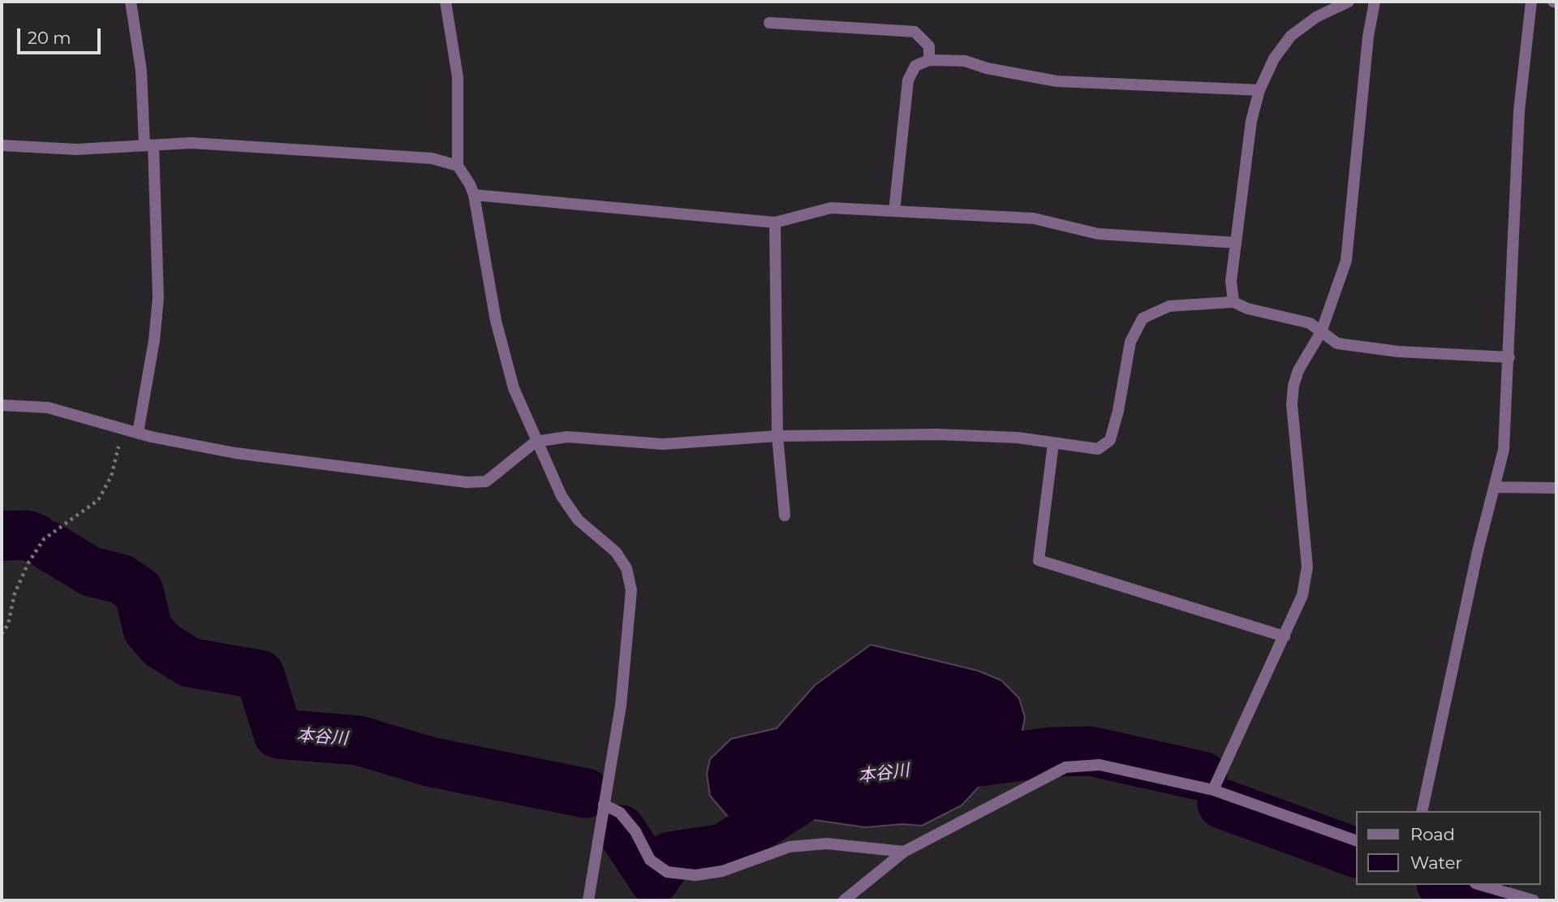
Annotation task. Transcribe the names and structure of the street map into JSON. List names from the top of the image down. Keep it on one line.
{"water":["本谷川"],"legend":["Road","Water"],"scale_bar":"20 m"}
